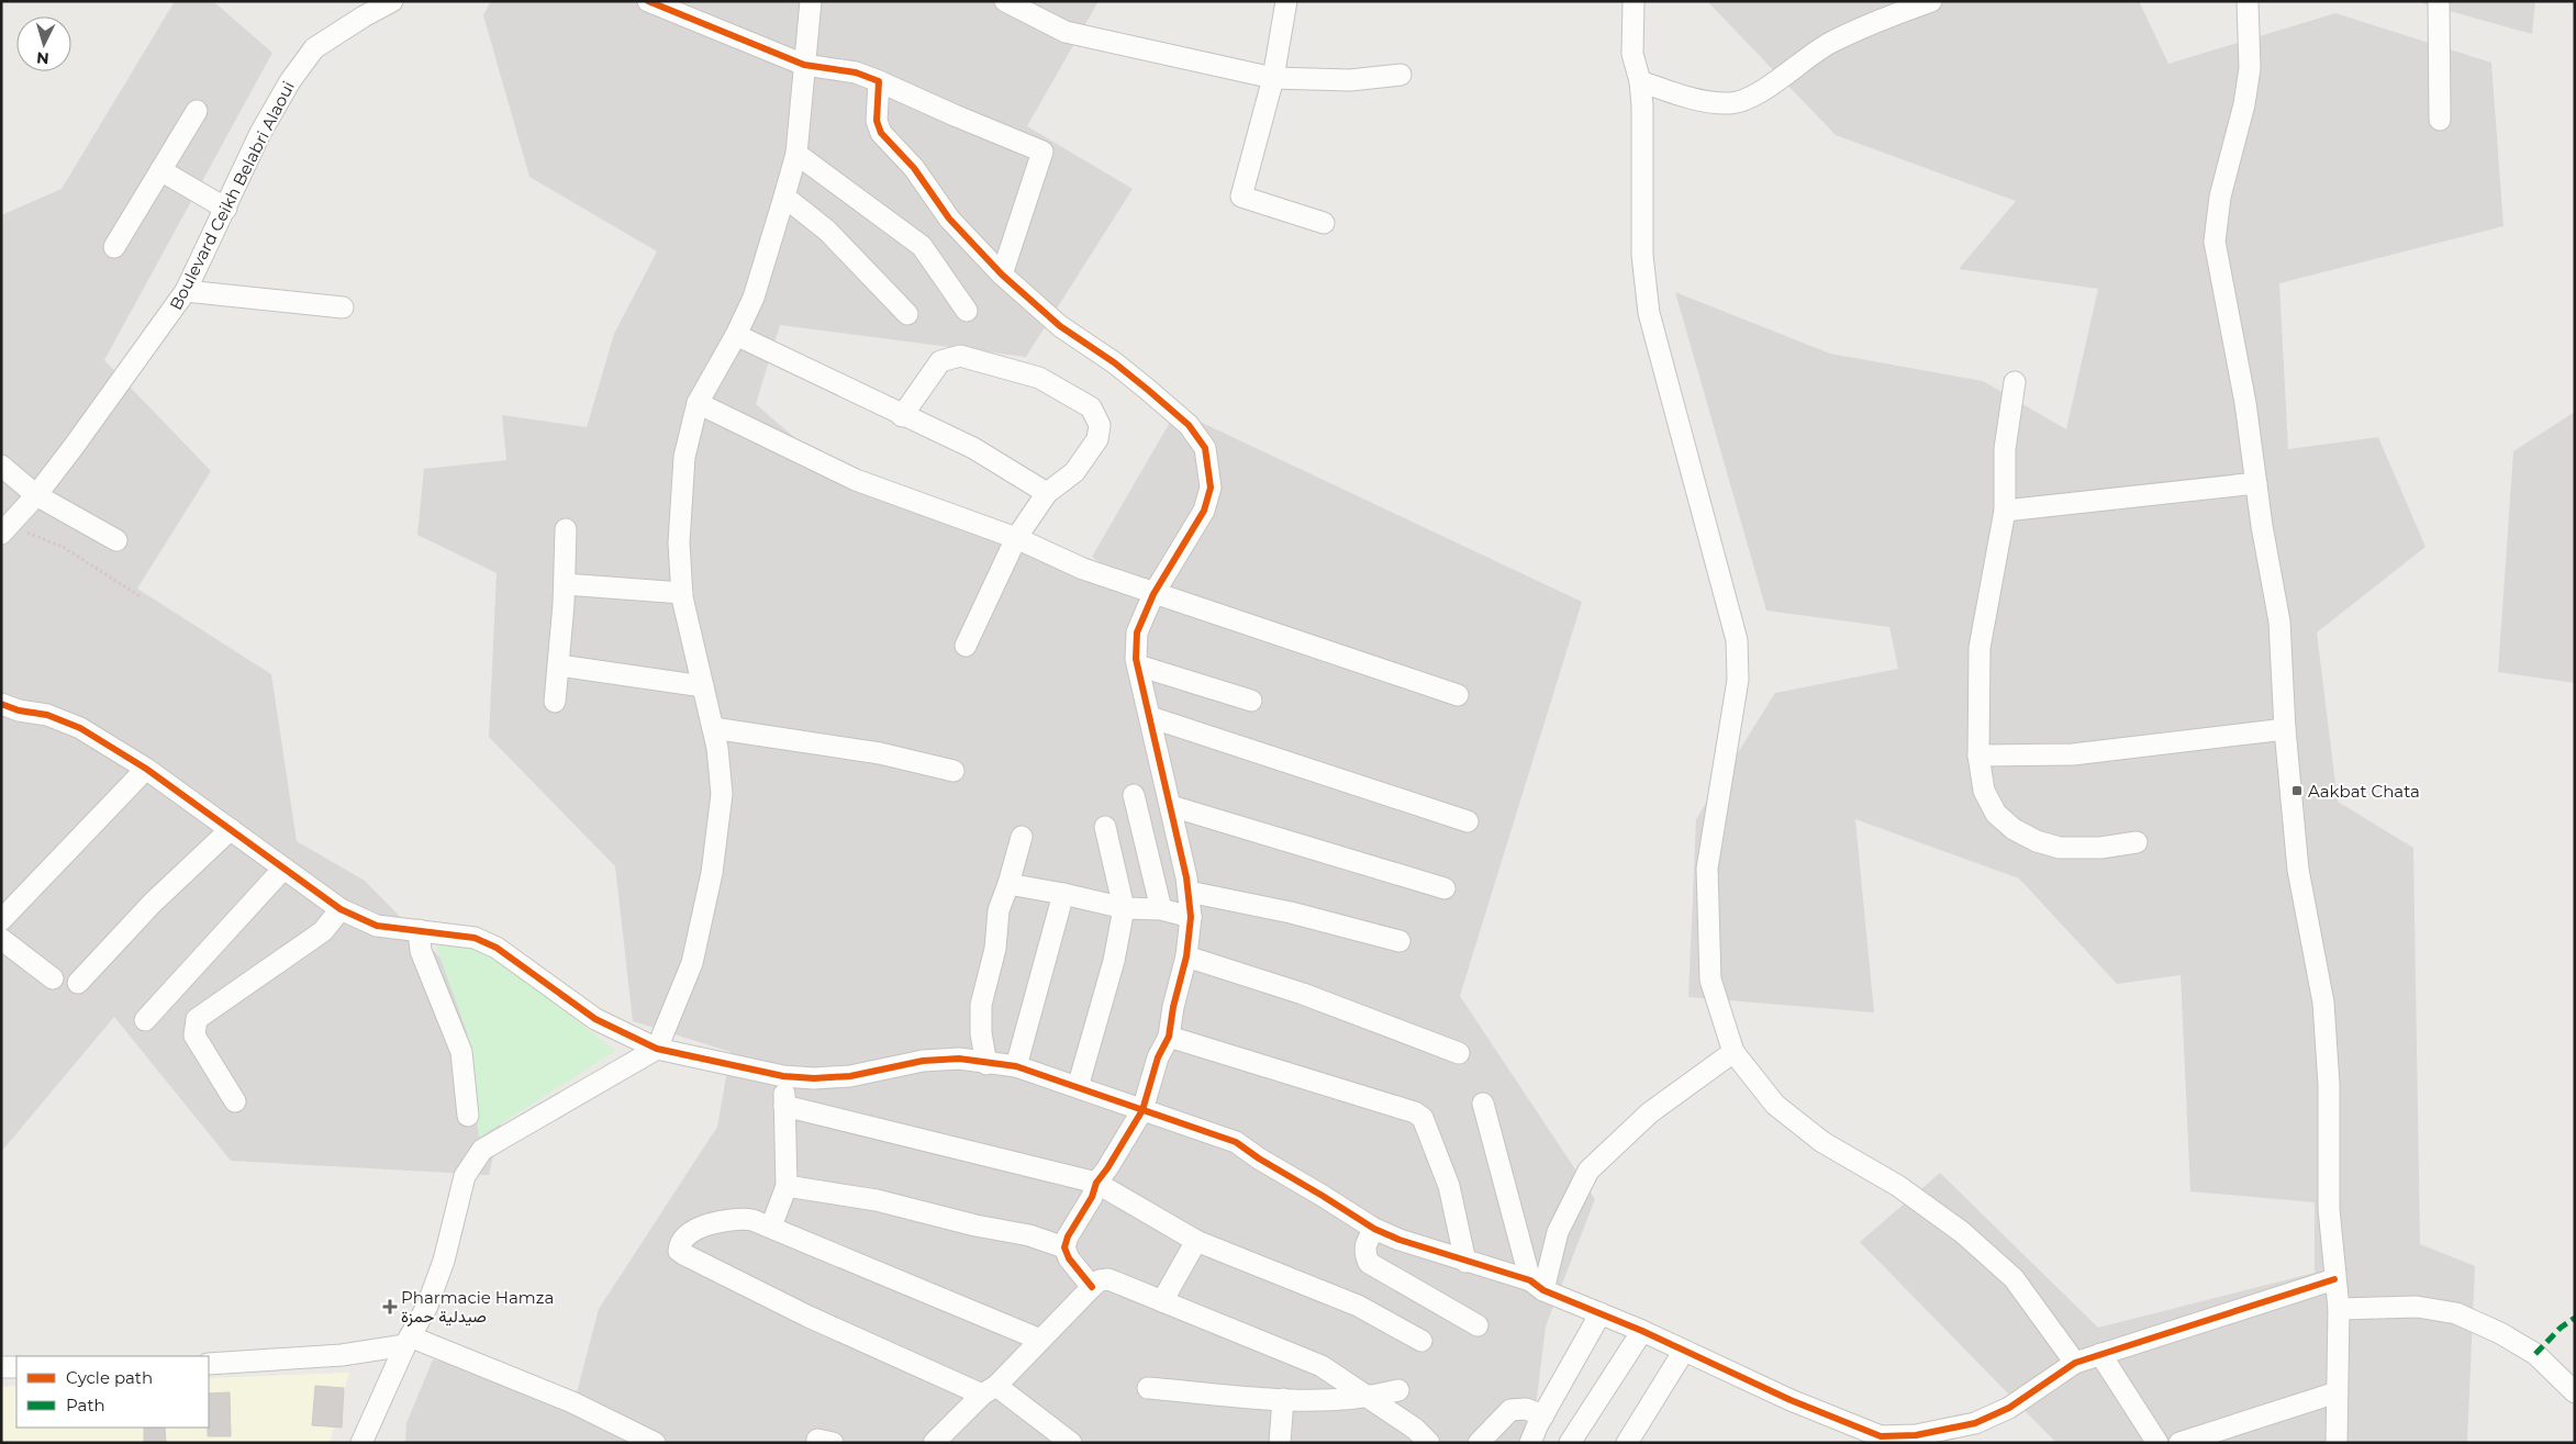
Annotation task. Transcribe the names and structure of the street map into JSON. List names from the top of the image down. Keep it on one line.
{"streets":{"street":["Boulevard Ceikh Belabri Alaoui"]},"places":{"transit":["Aakbat Chata"],"health":["Pharmacie Hamza صيدلية حمزة"]},"legend":["Cycle path","Path"],"north":"bottom"}
